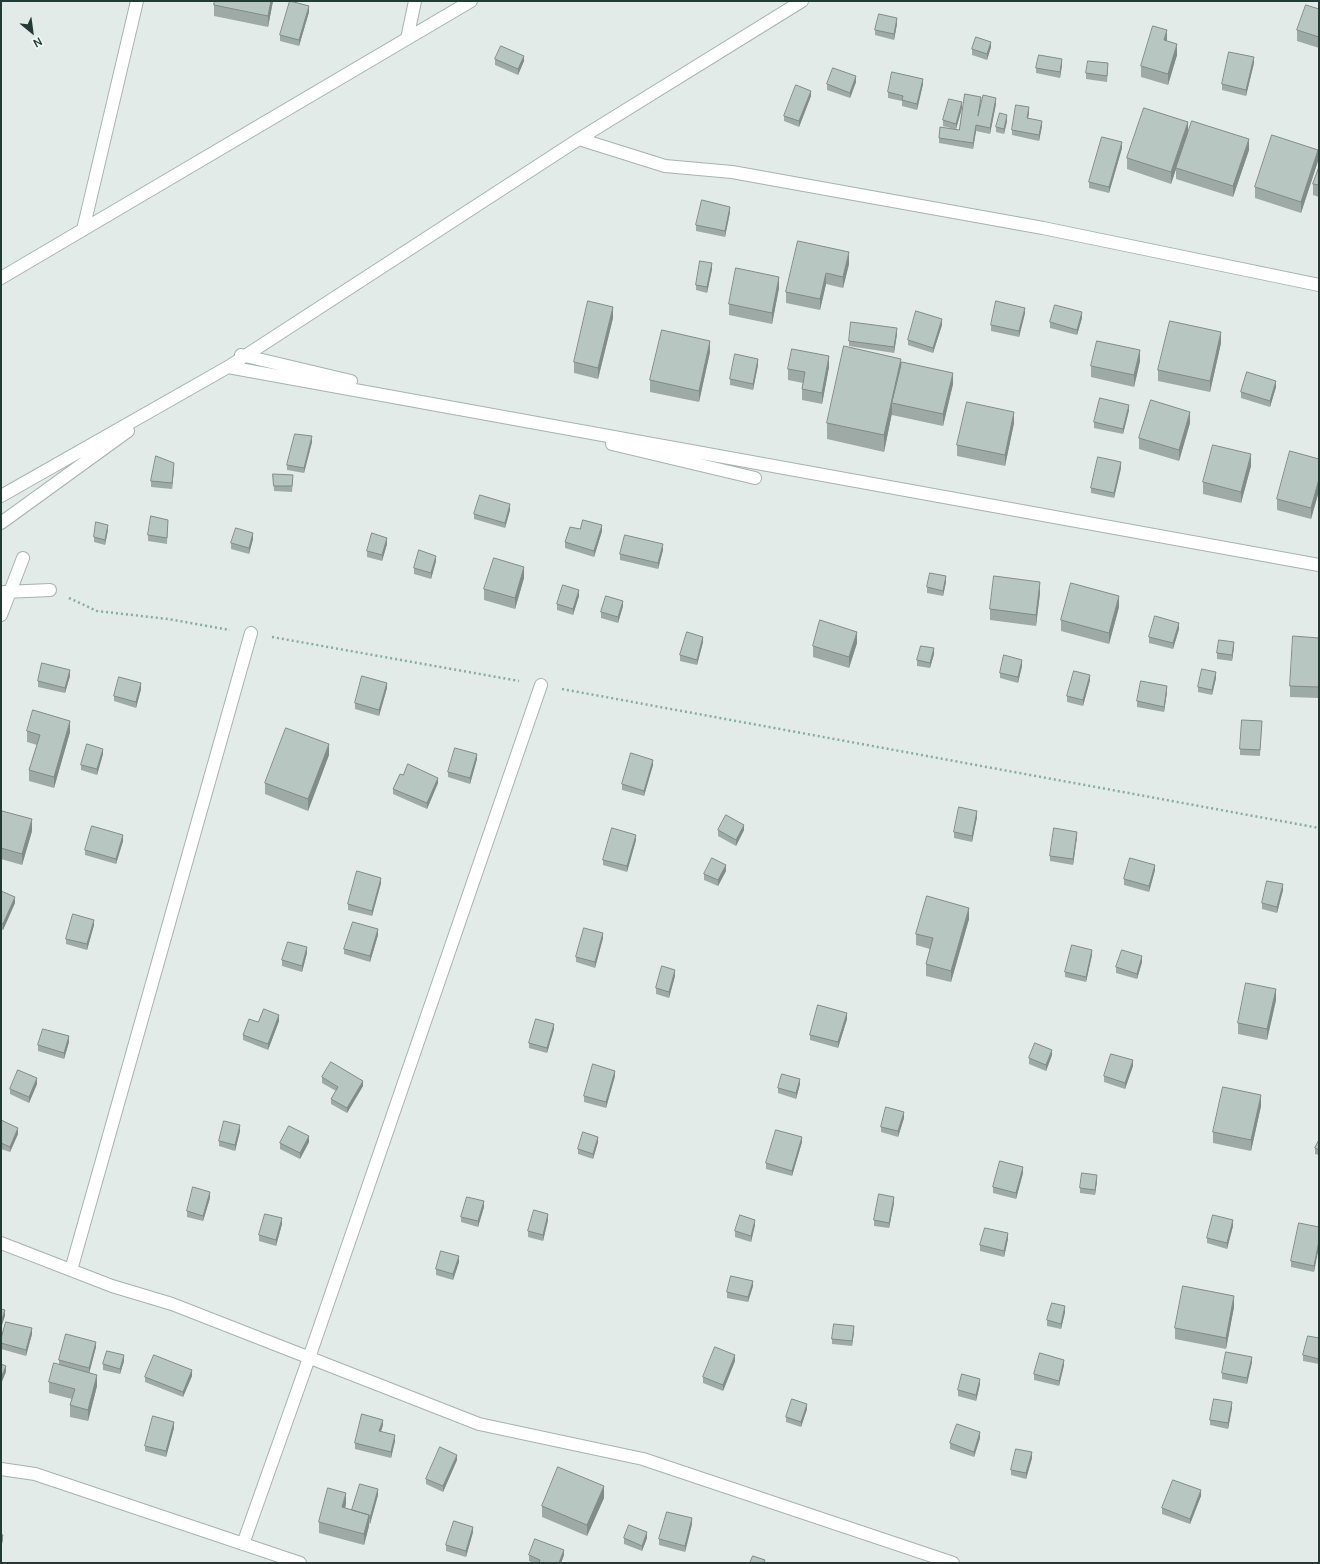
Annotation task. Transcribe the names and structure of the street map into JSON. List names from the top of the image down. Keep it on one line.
{"north":"bottom right"}
